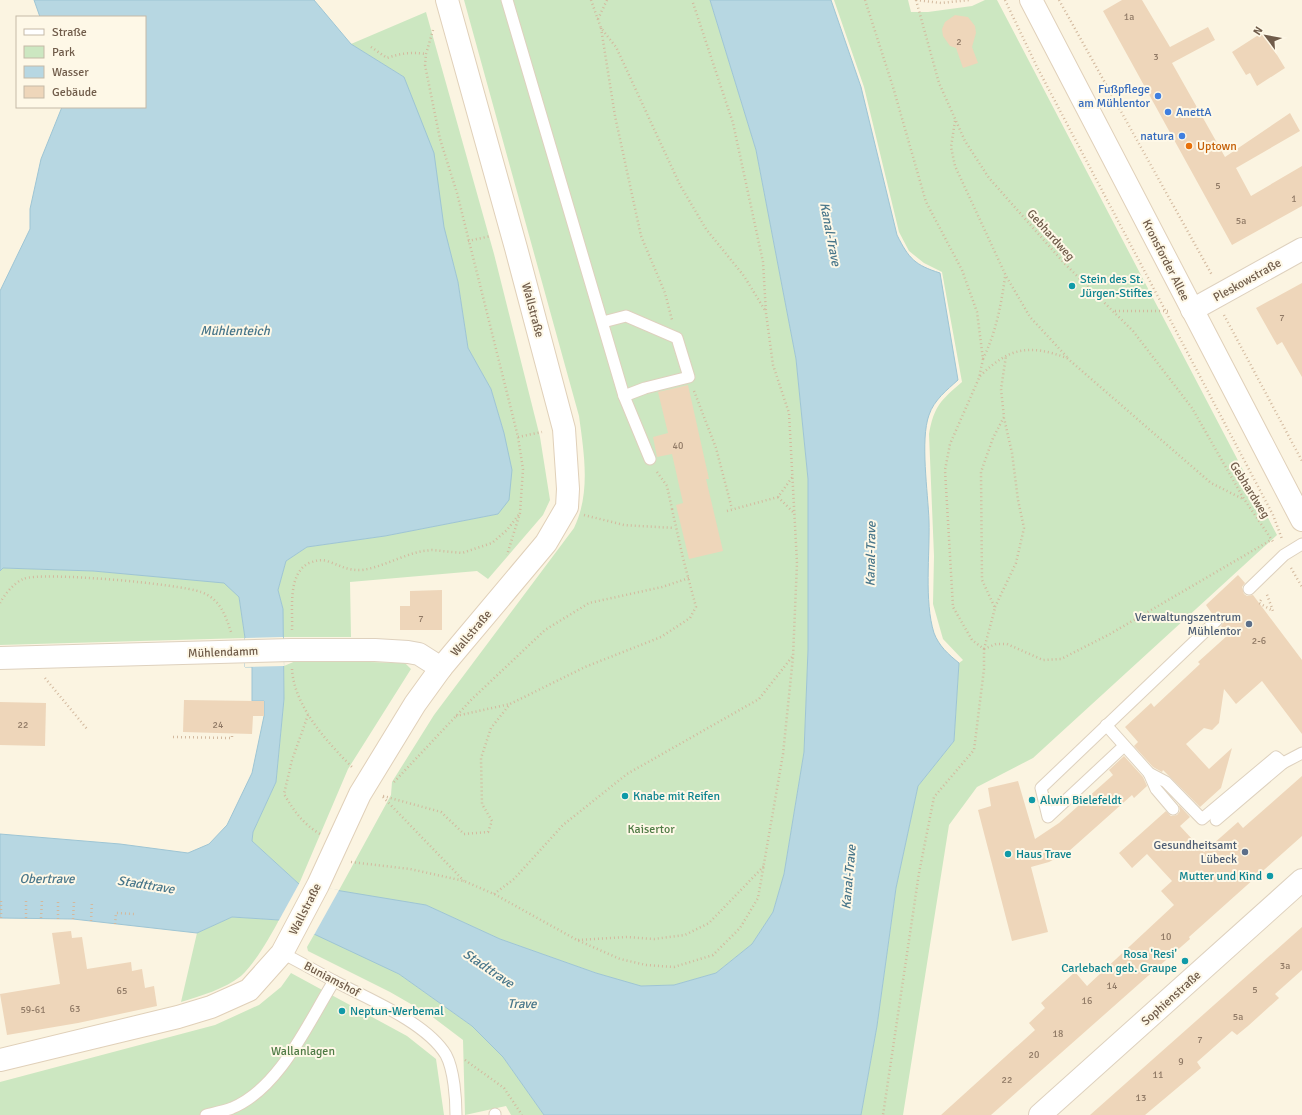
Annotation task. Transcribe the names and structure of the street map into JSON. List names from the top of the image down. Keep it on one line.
{"streets":{"main road":["Kronsforder Allee","Pleskowstraße","Wallstraße","Mühlendamm","Sophienstraße"],"lane":["Buniamshof"],"path":["Gebhardweg"]},"crossings":[["Kronsforder Allee","Pleskowstraße"],["Wallstraße","Mühlendamm"],["Wallstraße","Buniamshof"]],"water":["Kanal-Trave","Mühlenteich","Obertrave","Stadttrave","Trave"],"parks":["Kaisertor","Wallanlagen"],"places":["Fußpflege am Mühlentor","AnettA","natura","Uptown","Stein des St. Jürgen-Stiftes","Verwaltungszentrum Mühlentor","Knabe mit Reifen","Alwin Bielefeldt","Gesundheitsamt Lübeck","Haus Trave","Mutter und Kind","Rosa 'Resi' Carlebach geb. Graupe","Neptun-Werbemal"],"house_numbers":["1a","2","3","5","1","5a","7","40","7","2-6","22","24","10","3a","14","5","65","16","63","59-61","5a","18","7","20","9","11","22","13"],"legend":["Straße","Park","Wasser","Gebäude"],"north":"top left"}
